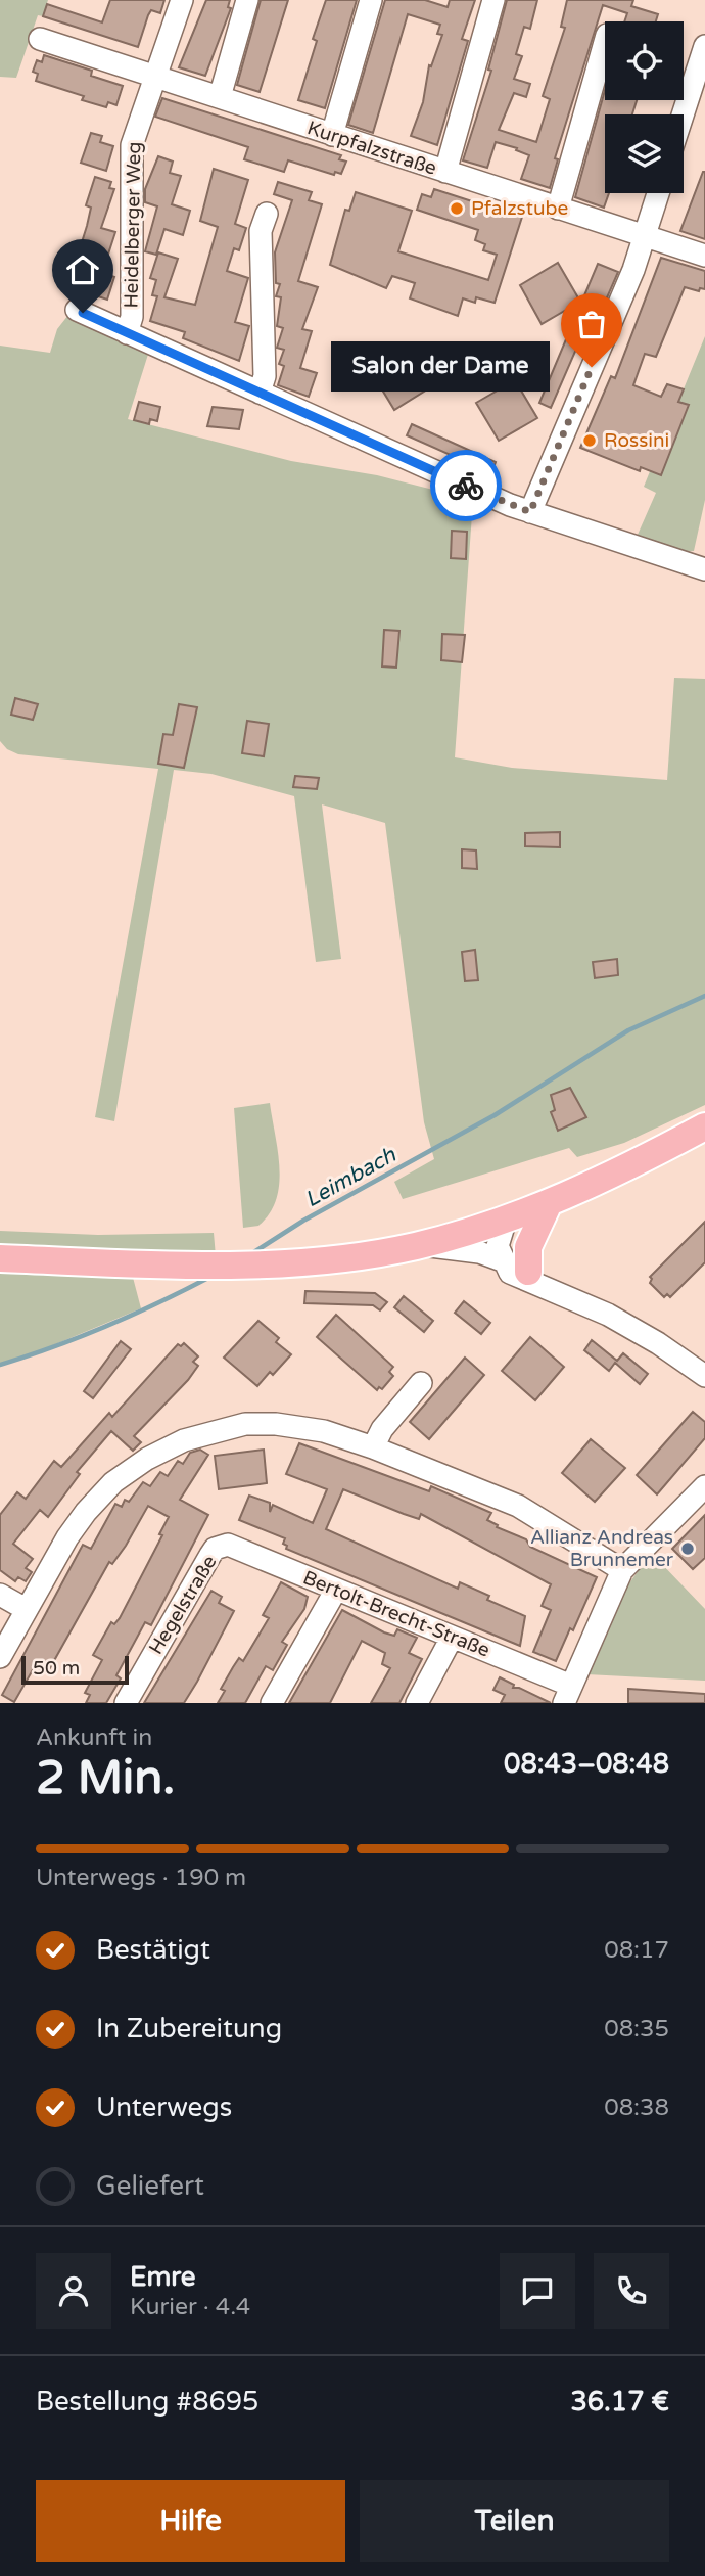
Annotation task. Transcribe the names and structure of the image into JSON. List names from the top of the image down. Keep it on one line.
{"streets":{"street":["Kurpfalzstraße","Heidelberger Weg","Hegelstraße","Bertolt-Brecht-Straße"]},"crossings":[["Kurpfalzstraße","Heidelberger Weg"],["Hegelstraße","Bertolt-Brecht-Straße"]],"water":["Leimbach"],"places":["Pfalzstube","Salon der Dame","Rossini","Allianz Andreas Brunnemer"],"scale_bar":"50 m","page":{"bubble":"Salon der Dame","scale":"50 m","heading":["2 Min.","Ankunft in","08:43–08:48"],"panel":["Emre","Kurier · 4.4","Bestellung #8695","36.17 €"],"bar":"Unterwegs · 190 m","list":[["Bestätigt","08:17"],["In Zubereitung","08:35"],["Unterwegs","08:38"],"Geliefert"],"buttons":["Hilfe","Teilen"]}}
